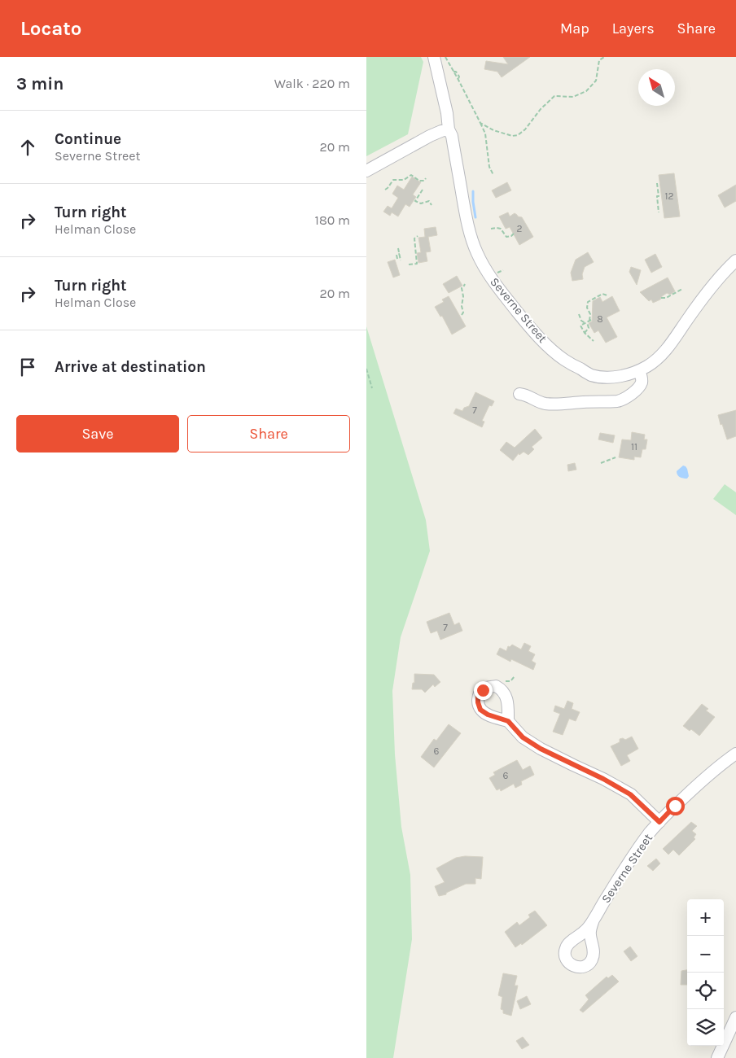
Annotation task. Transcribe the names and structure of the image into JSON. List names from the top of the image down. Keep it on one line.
{"streets":{"street":["Severne Street"]},"house_numbers":["12","2","8","7","11","7","6","6"],"north":"top left","page":{"header":"Locato","nav":["Map","Layers","Share"],"heading":["3 min","Walk · 220 m"],"list":[["Continue","Severne Street","20 m"],["Turn right","Helman Close","180 m"],["Turn right","Helman Close","20 m"],"Arrive at destination"],"buttons":["Save","Share"],"map_buttons":["+","−"]}}
